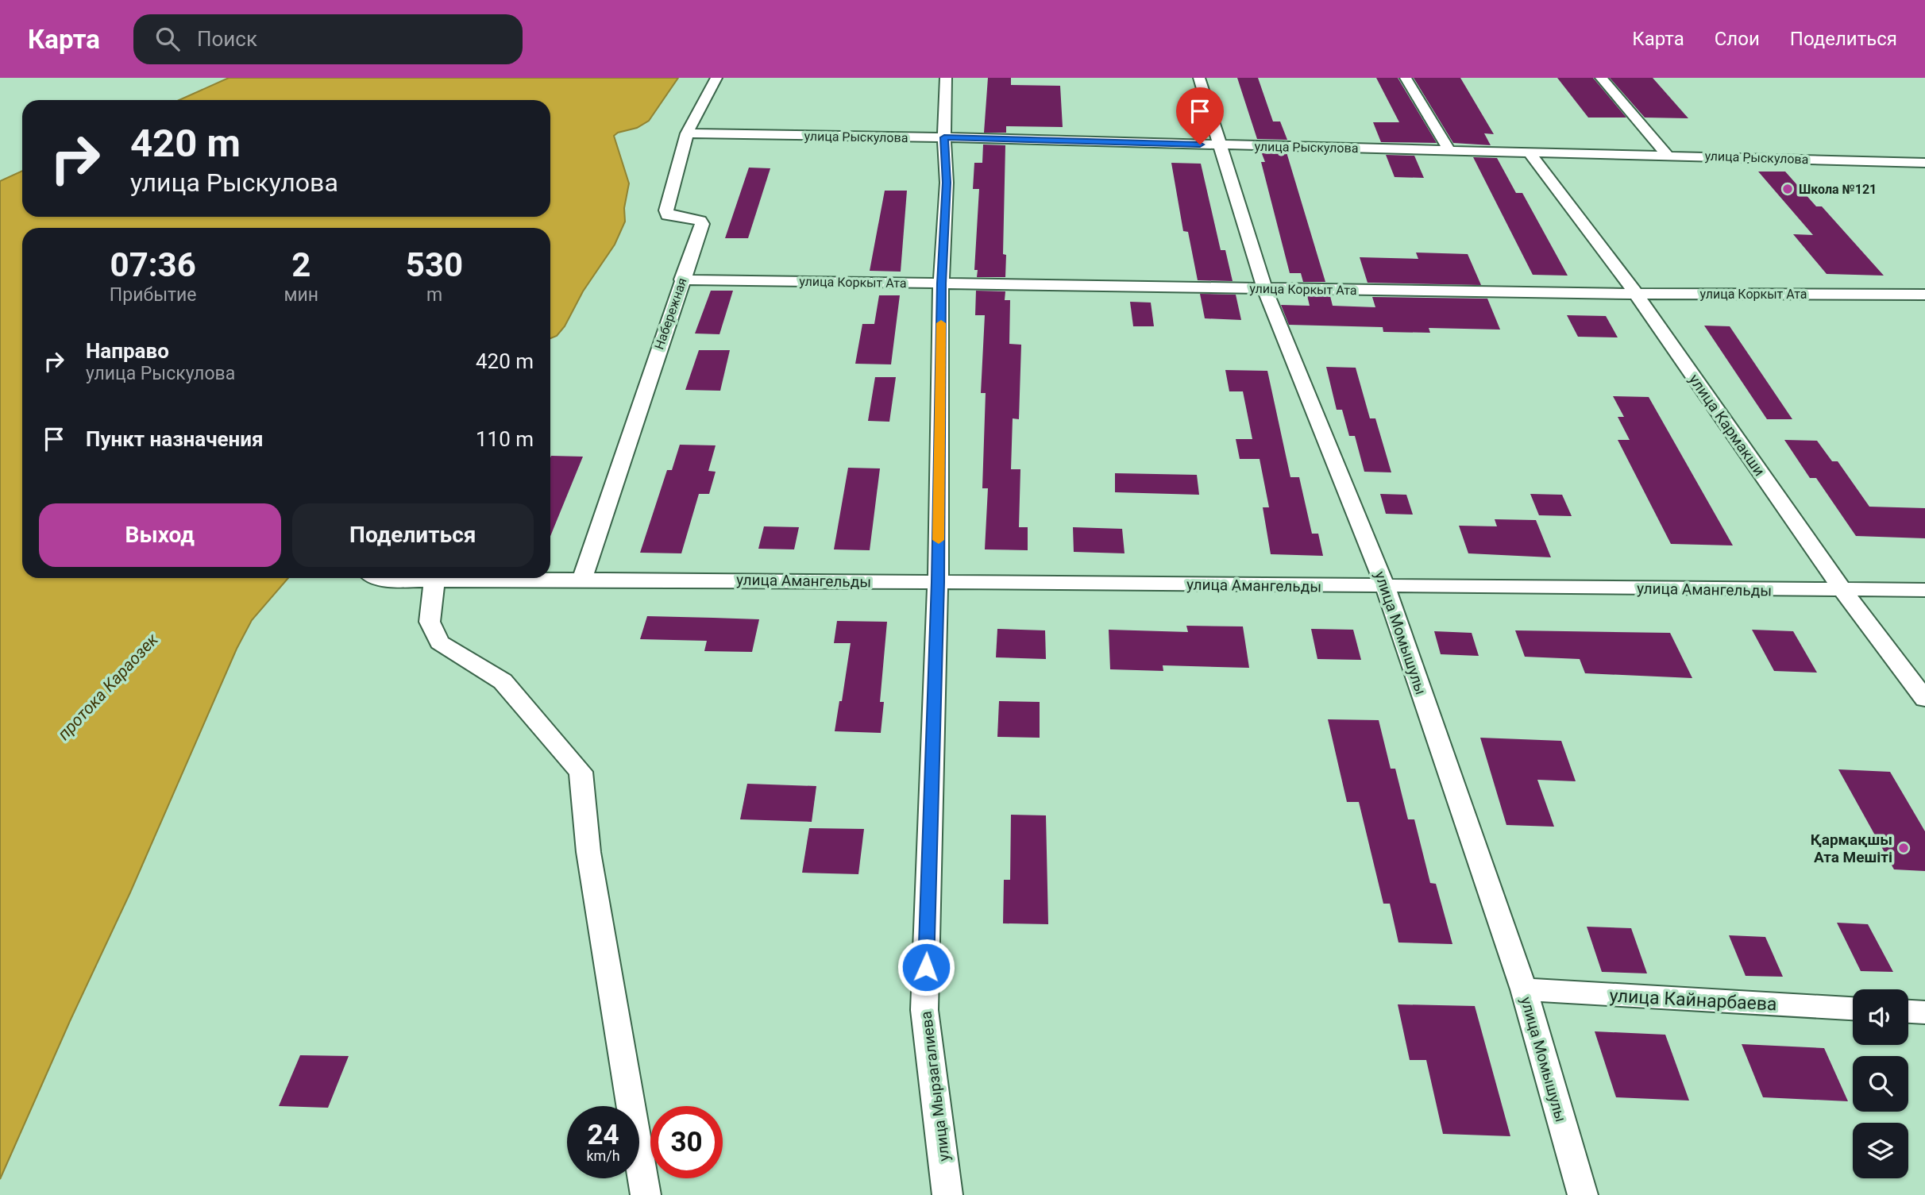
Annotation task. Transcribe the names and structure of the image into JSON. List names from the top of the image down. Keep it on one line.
{"streets":{"street":["улица Рыскулова","улица Коркыт Ата","Набережная","улица Кармакши","улица Амангельды","улица Момышулы","улица Кайнарбаева","улица Мырзагалиева"]},"crossings":[["улица Рыскулова","Набережная"],["улица Рыскулова","улица Кармакши"],["улица Рыскулова","улица Момышулы"],["улица Рыскулова","улица Мырзагалиева"],["улица Коркыт Ата","Набережная"],["улица Коркыт Ата","улица Кармакши"],["улица Коркыт Ата","улица Момышулы"],["улица Коркыт Ата","улица Мырзагалиева"],["Набережная","улица Амангельды"],["улица Кармакши","улица Амангельды"],["улица Амангельды","улица Момышулы"],["улица Амангельды","улица Мырзагалиева"],["улица Момышулы","улица Кайнарбаева"]],"water":["протока Караозек"],"places":["Школа №121","Қармақшы Ата Мешіті"],"page":{"header":"Карта","search":"Поиск","nav":["Карта","Слои","Поделиться"],"turn":["420 m","улица Рыскулова"],"eta":["07:36","Прибытие","2","мин","530","m"],"list":[{"name":"Направо","note":"улица Рыскулова","value":"420 m"},{"name":"Пункт назначения","value":"110 m"}],"buttons":["Выход","Поделиться"],"speed":"24 km/h","limit":"30"}}
